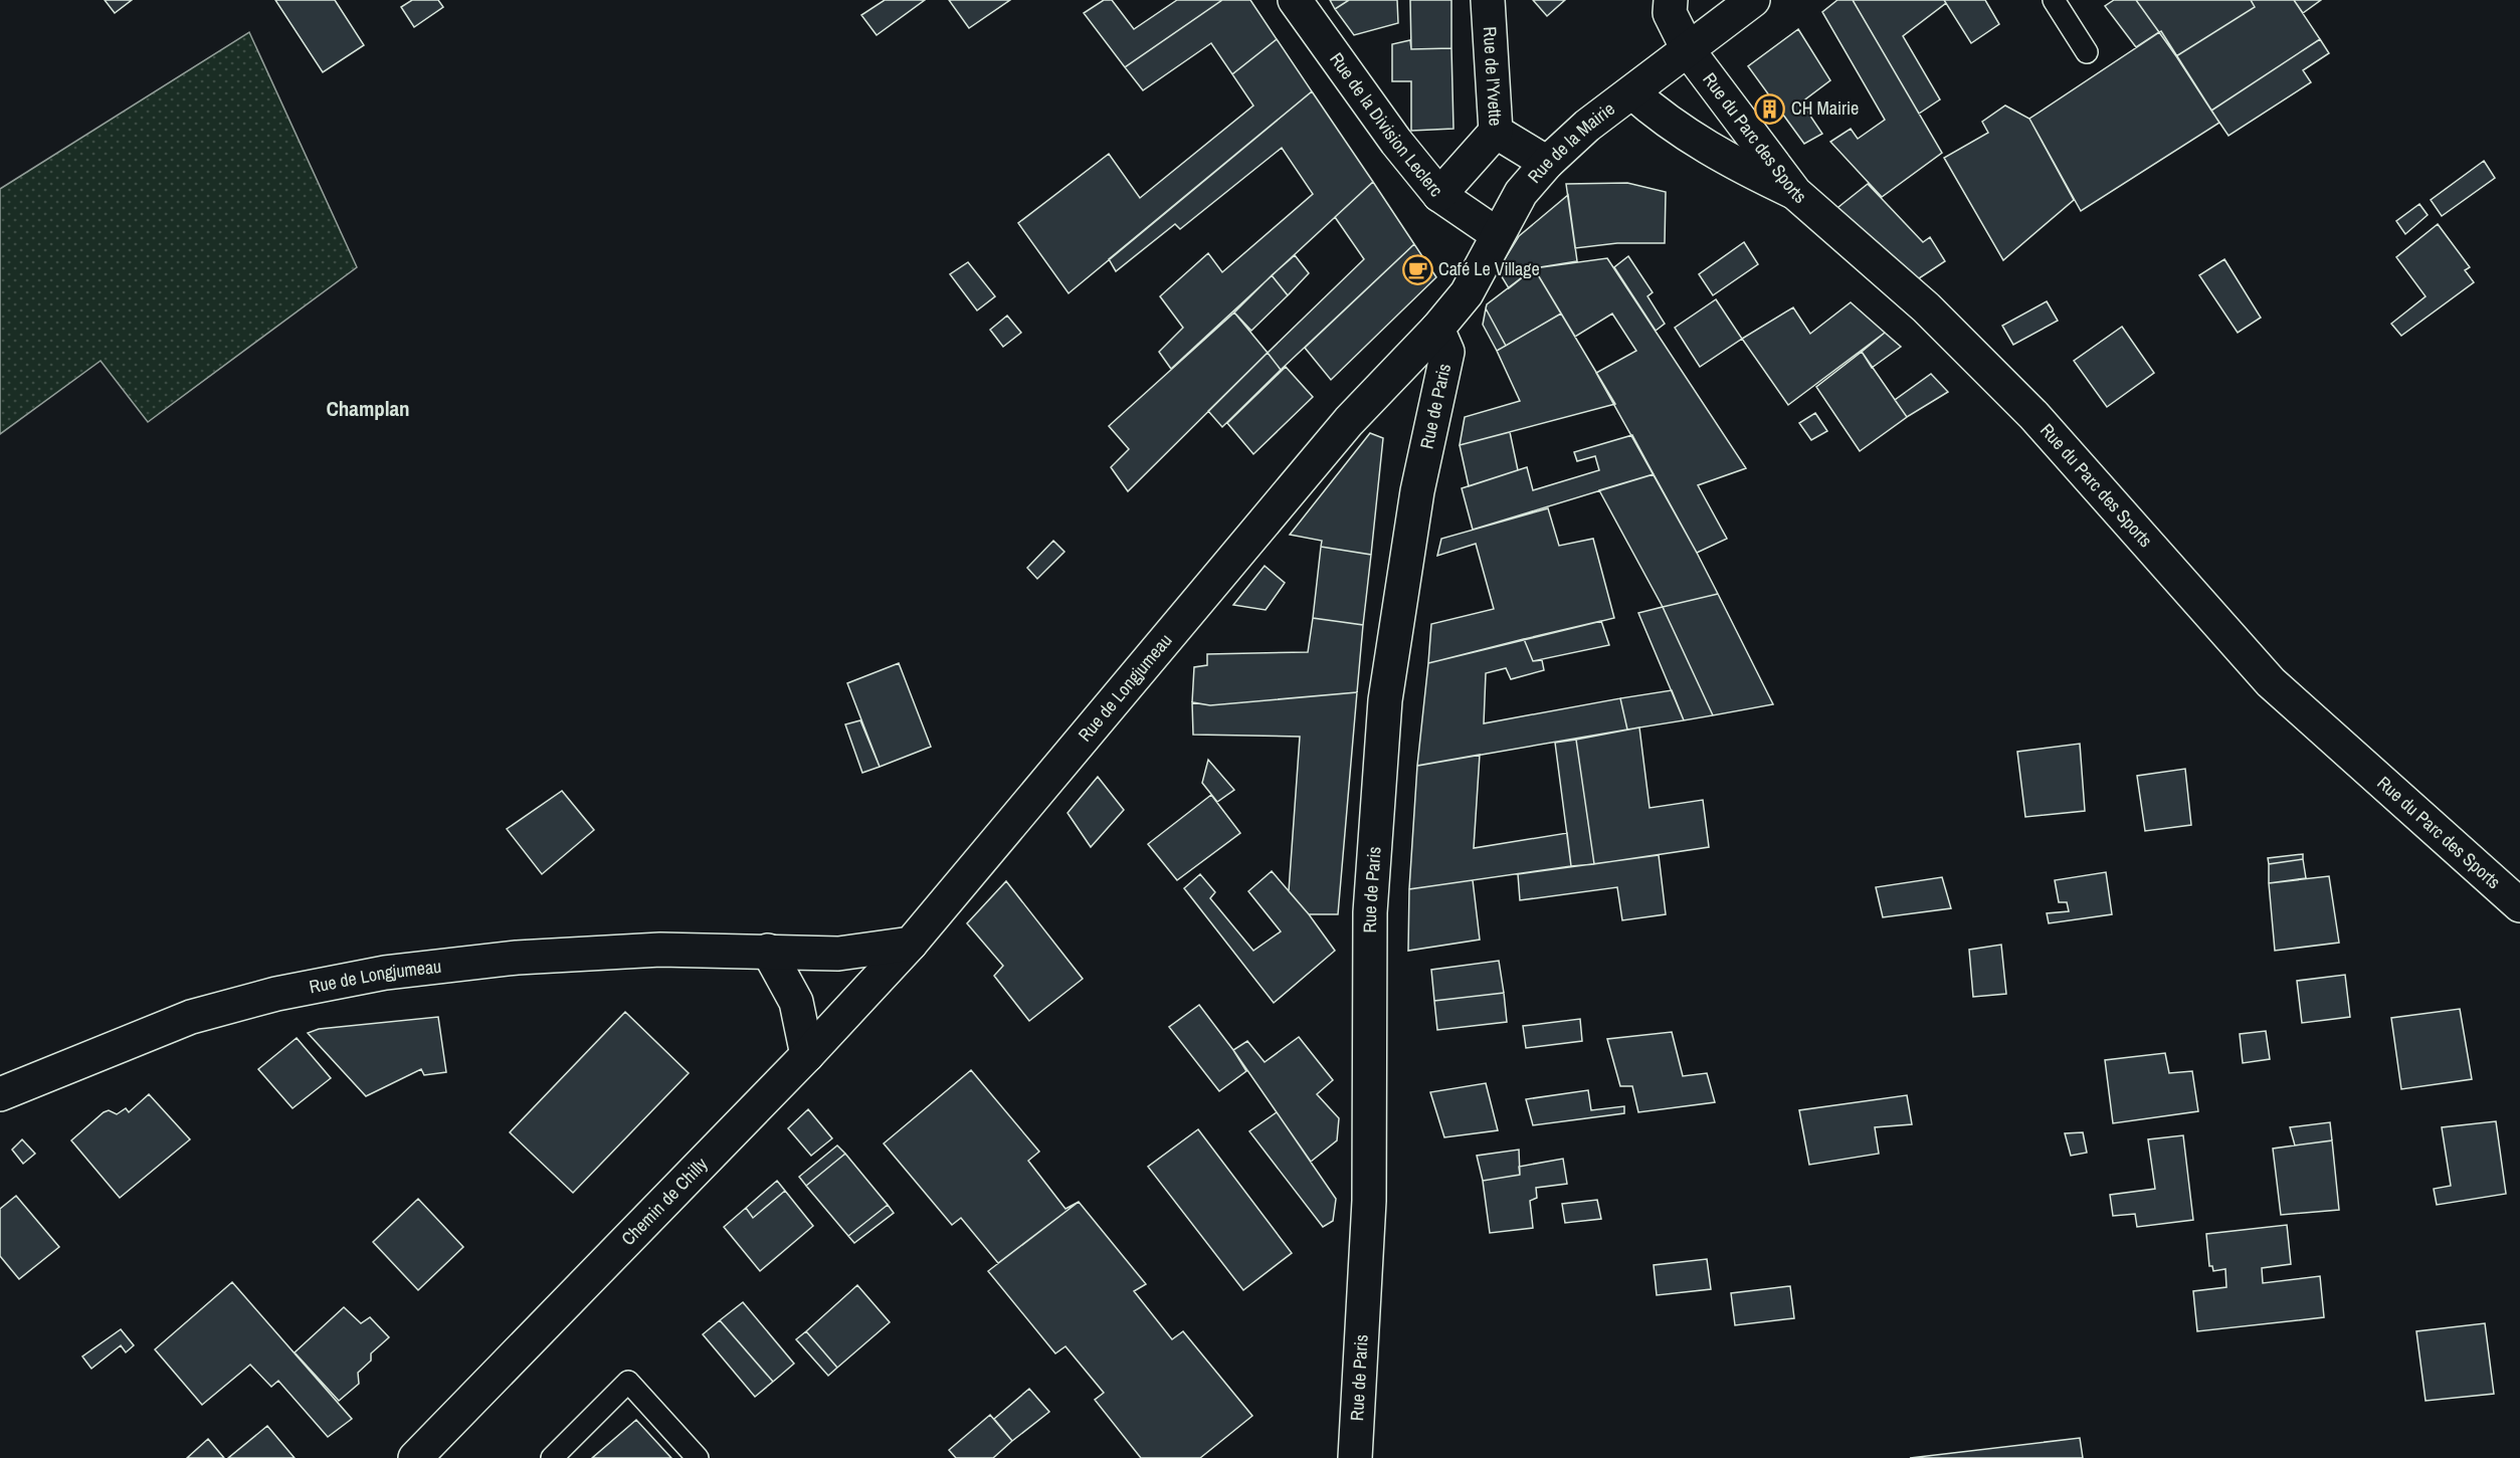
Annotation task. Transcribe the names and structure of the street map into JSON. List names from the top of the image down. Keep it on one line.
{"streets":{"street":["Rue de l'Yvette","Rue de la Division Leclerc","Rue du Parc des Sports","Rue de la Mairie","Rue de Paris","Rue de Longjumeau","Chemin de Chilly"]},"crossings":[["Rue de l'Yvette","Rue de la Mairie"],["Rue de la Division Leclerc","Rue de la Mairie"],["Rue du Parc des Sports","Rue de la Mairie"],["Rue de la Mairie","Rue de Paris"],["Rue de la Mairie","Rue de Longjumeau"],["Rue de Paris","Rue de Longjumeau"],["Rue de Longjumeau","Chemin de Chilly"]],"districts":["Champlan"],"places":{"building":["CH Mairie"],"cafe":["Café Le Village"]}}
